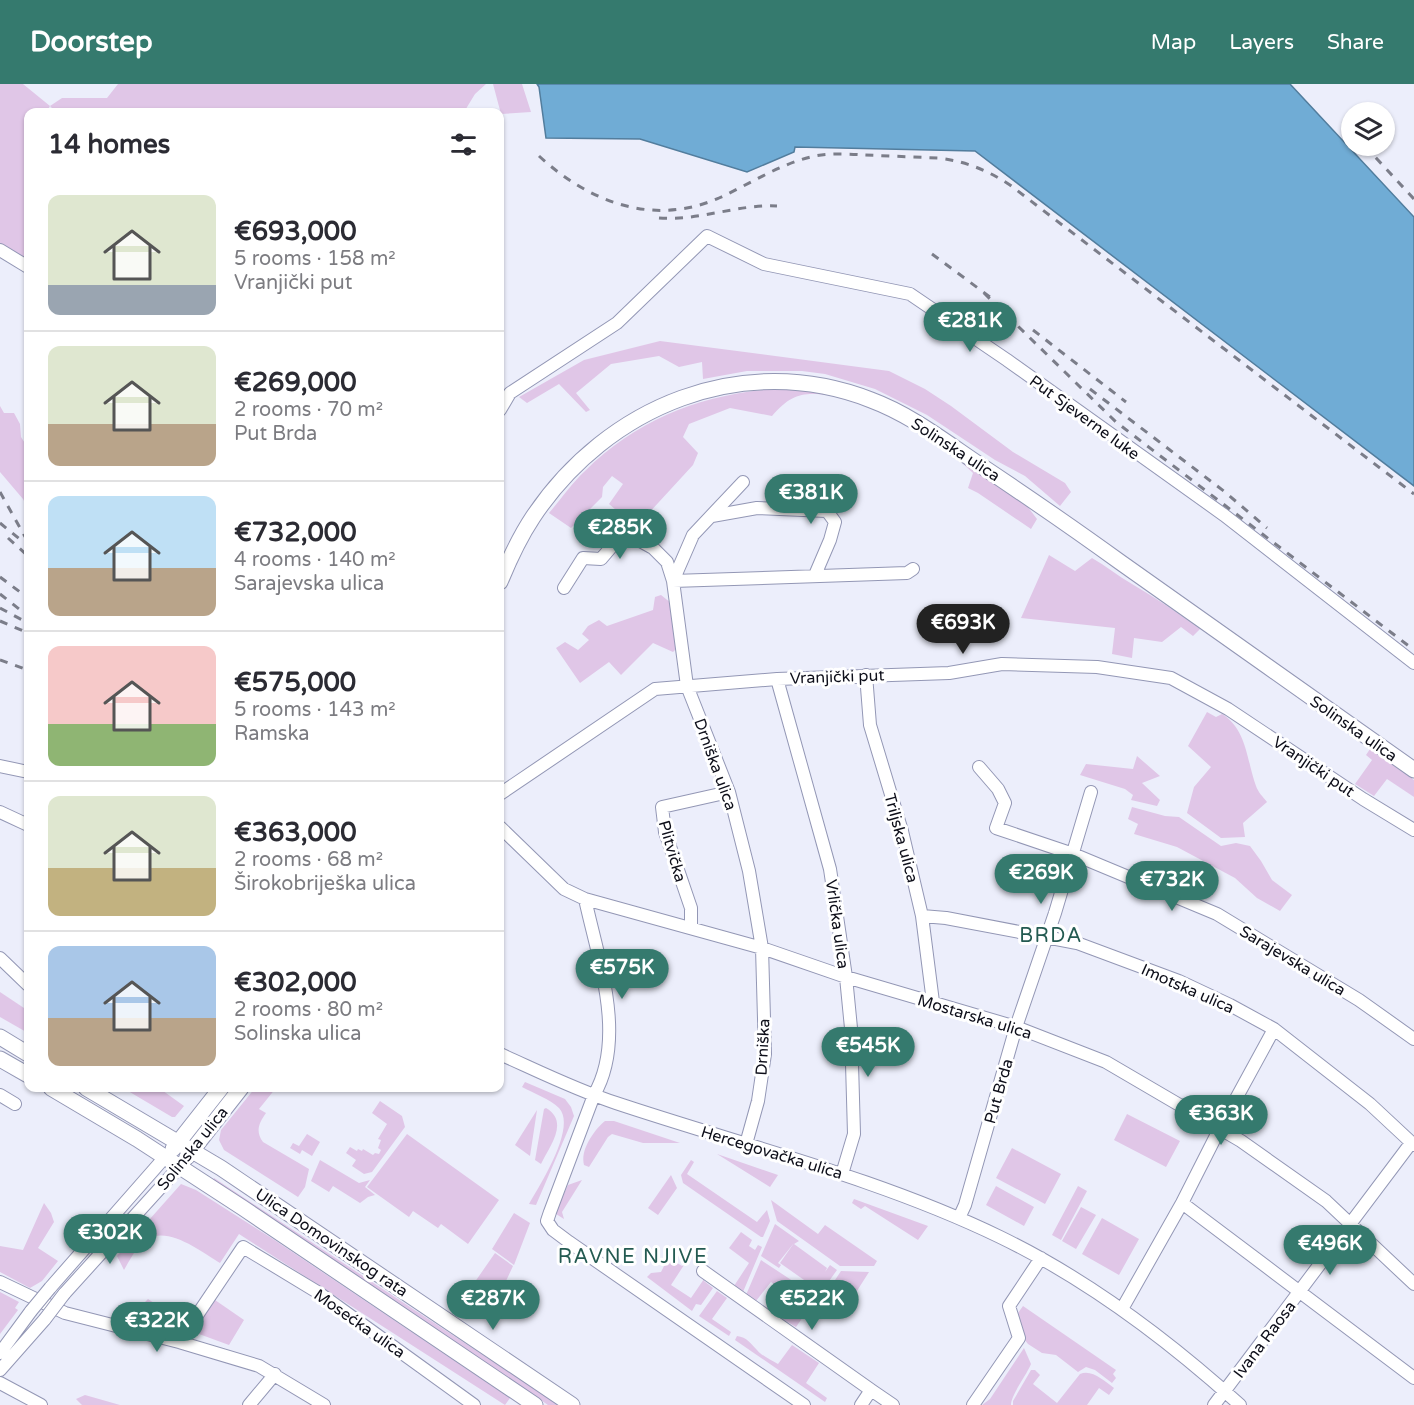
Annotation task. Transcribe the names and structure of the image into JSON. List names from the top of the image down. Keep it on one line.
{"streets":{"main road":["Solinska ulica","Ulica Domovinskog rata"],"street":["Put Sjeverne luke","Vranjički put","Drniška ulica","Triljska ulica","Plitvička","Vrlička ulica","Sarajevska ulica","Imotska ulica","Mostarska ulica","Drniška","Put Brda","Hercegovačka ulica","Mosećka ulica","Ivana Raosa"]},"crossings":[["Solinska ulica","Ulica Domovinskog rata"],["Vranjički put","Drniška ulica"],["Vranjički put","Triljska ulica"],["Vranjički put","Vrlička ulica"],["Drniška ulica","Plitvička"],["Drniška ulica","Mostarska ulica"],["Drniška ulica","Drniška"],["Triljska ulica","Imotska ulica"],["Triljska ulica","Mostarska ulica"],["Plitvička","Mostarska ulica"],["Vrlička ulica","Mostarska ulica"],["Vrlička ulica","Hercegovačka ulica"],["Sarajevska ulica","Put Brda"],["Imotska ulica","Put Brda"],["Imotska ulica","Ivana Raosa"],["Mostarska ulica","Drniška"],["Mostarska ulica","Put Brda"],["Mostarska ulica","Ivana Raosa"],["Drniška","Hercegovačka ulica"],["Put Brda","Hercegovačka ulica"],["Hercegovačka ulica","Ivana Raosa"]],"districts":["BRDA","RAVNE NJIVE"],"page":{"header":"Doorstep","nav":["Map","Layers","Share"],"heading":"14 homes","list":[{"name":"€693,000","note":"5 rooms · 158 m² · Vranjički put"},{"name":"€269,000","note":"2 rooms · 70 m² · Put Brda"},{"name":"€732,000","note":"4 rooms · 140 m² · Sarajevska ulica"},{"name":"€575,000","note":"5 rooms · 143 m² · Ramska"},{"name":"€363,000","note":"2 rooms · 68 m² · Širokobriješka ulica"},{"name":"€302,000","note":"2 rooms · 80 m² · Solinska ulica"}],"price":["€281K","€381K","€285K","€693K","€269K","€732K","€575K","€545K","€363K","€302K","€496K","€287K","€522K","€322K"]}}
